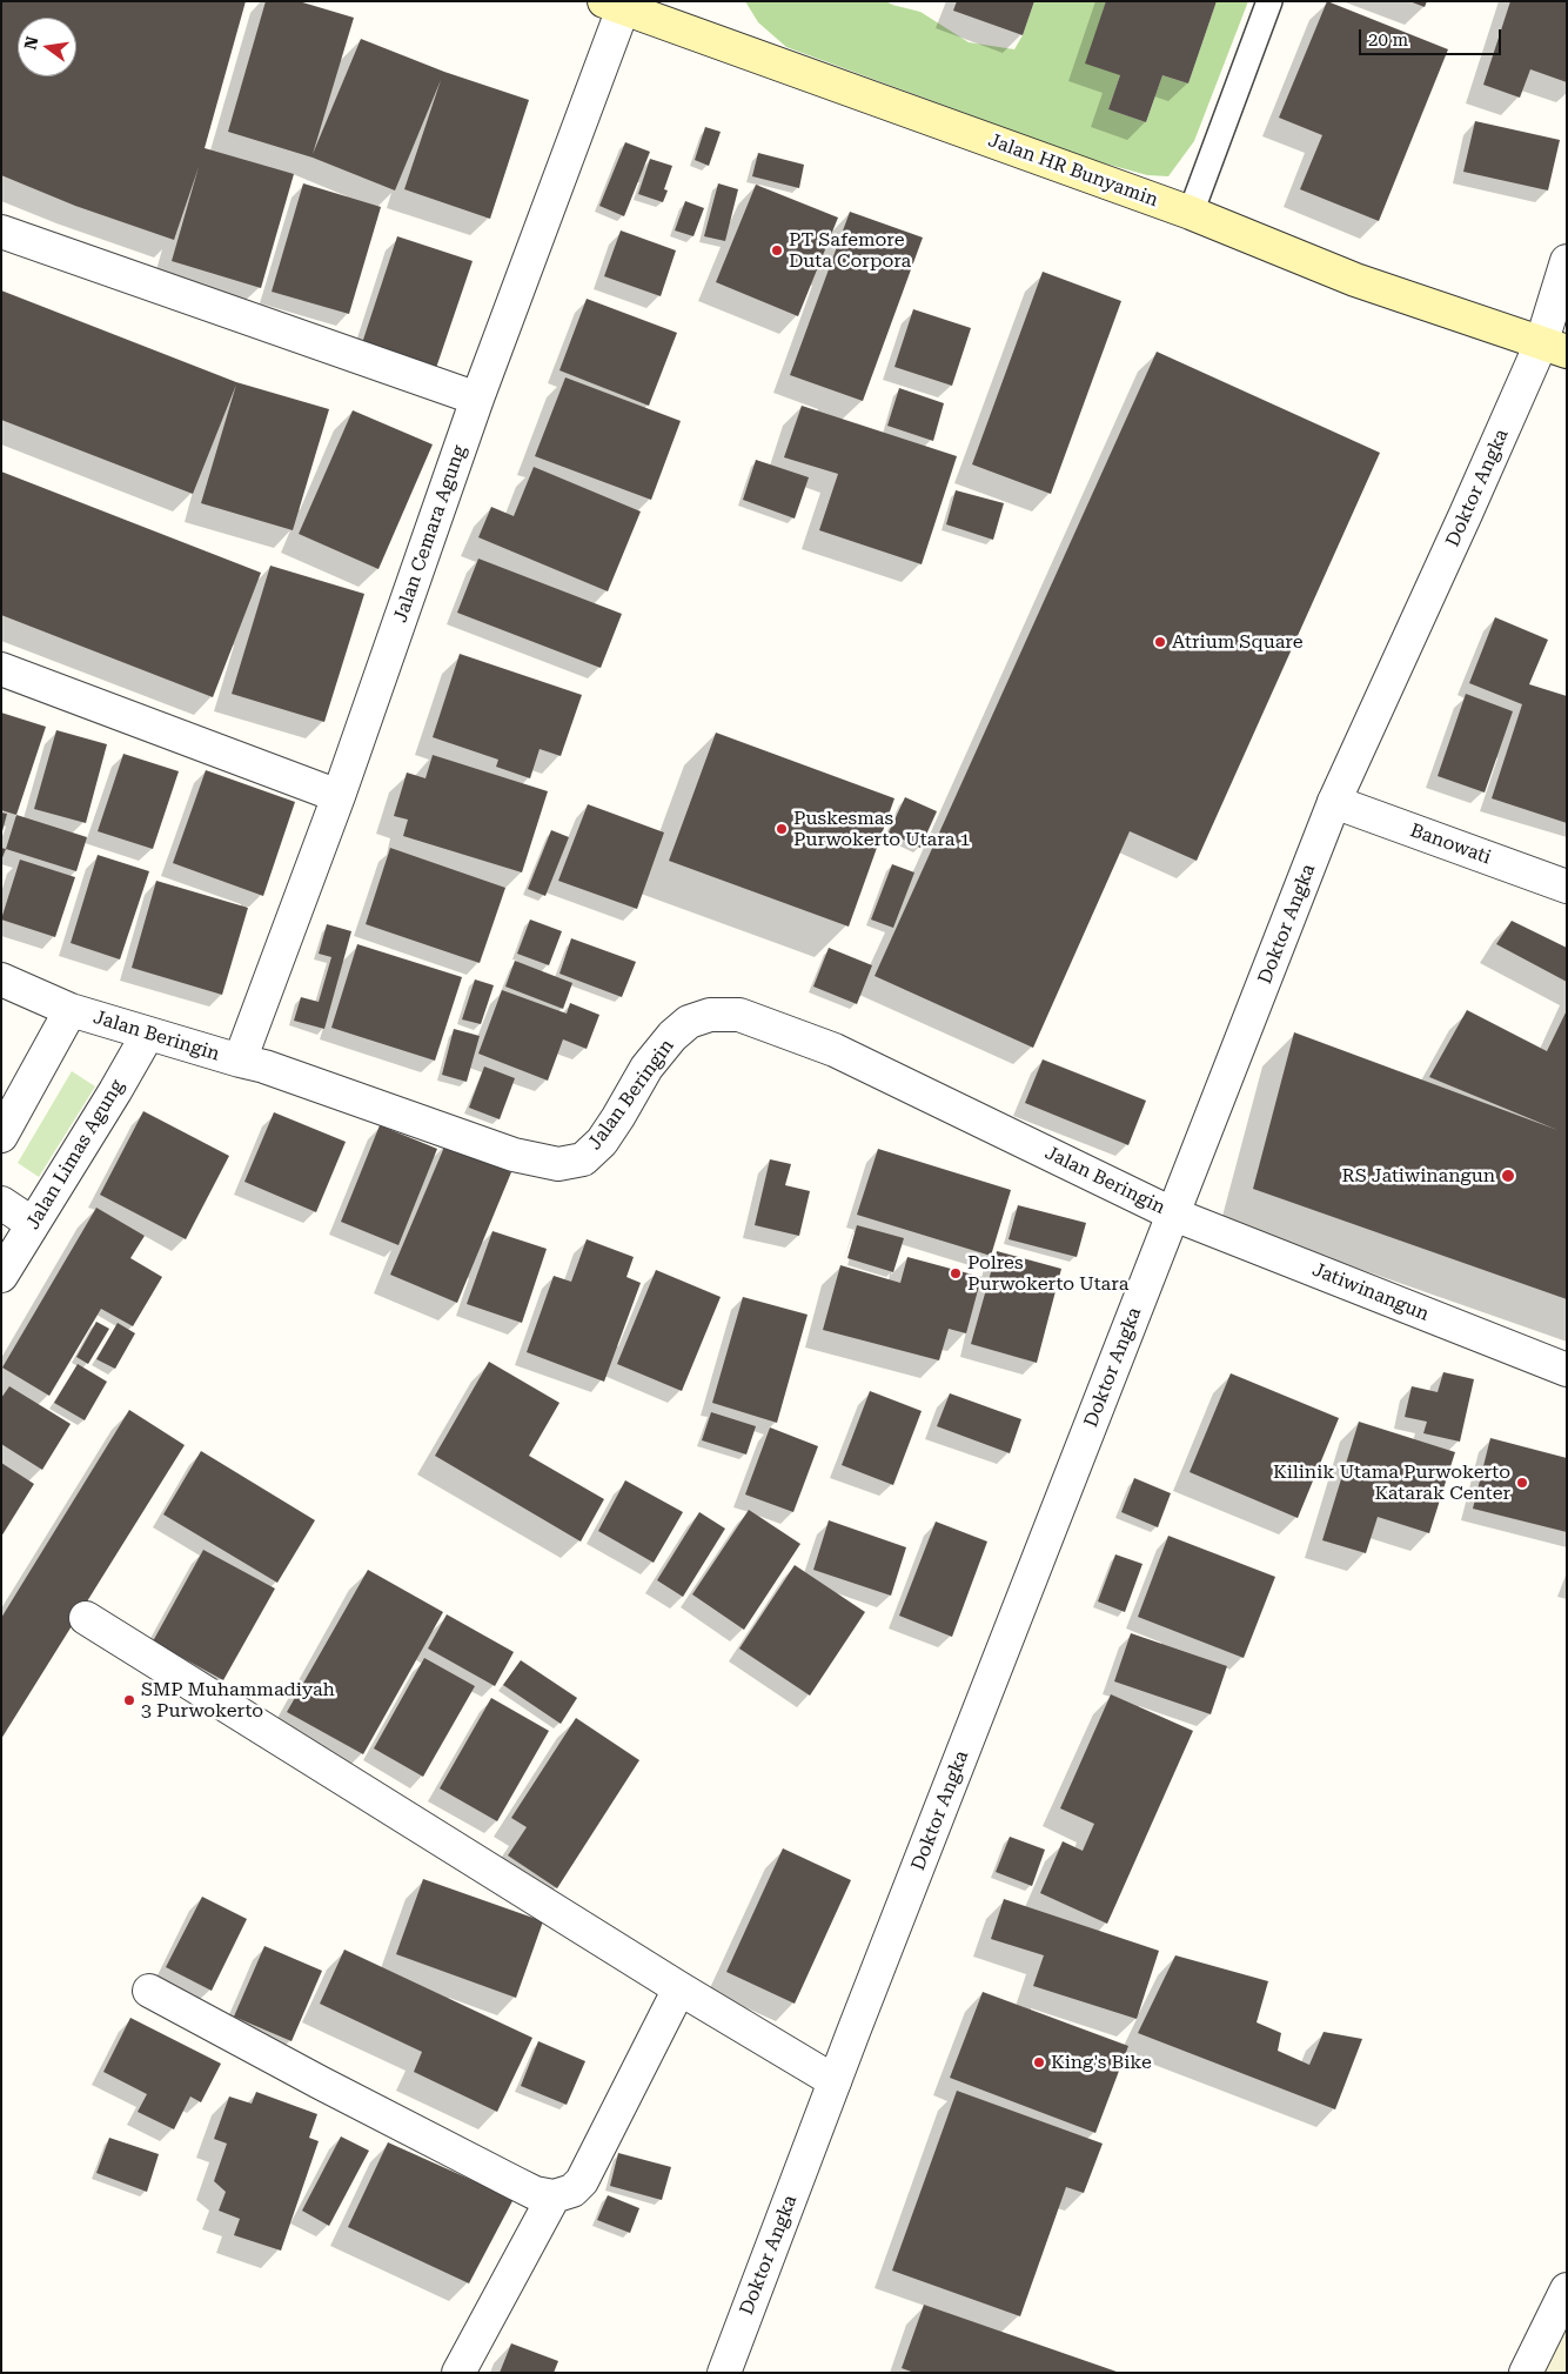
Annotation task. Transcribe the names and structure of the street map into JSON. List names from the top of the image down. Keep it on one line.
{"streets":{"main road":["Jalan HR Bunyamin"],"street":["Doktor Angka","Jalan Cemara Agung","Banowati","Jalan Beringin","Jalan Limas Agung","Jatiwinangun"]},"crossings":[["Jalan HR Bunyamin","Doktor Angka"],["Jalan HR Bunyamin","Jalan Cemara Agung"],["Doktor Angka","Banowati"],["Doktor Angka","Jalan Beringin"],["Doktor Angka","Jatiwinangun"],["Jalan Cemara Agung","Jalan Beringin"],["Jalan Beringin","Jalan Limas Agung"],["Jalan Beringin","Jatiwinangun"]],"places":["PT Safemore Duta Corpora","Atrium Square","Puskesmas Purwokerto Utara 1","RS Jatiwinangun","Polres Purwokerto Utara","Kilinik Utama Purwokerto Katarak Center","SMP Muhammadiyah 3 Purwokerto","King's Bike"],"scale_bar":"20 m","north":"left"}
